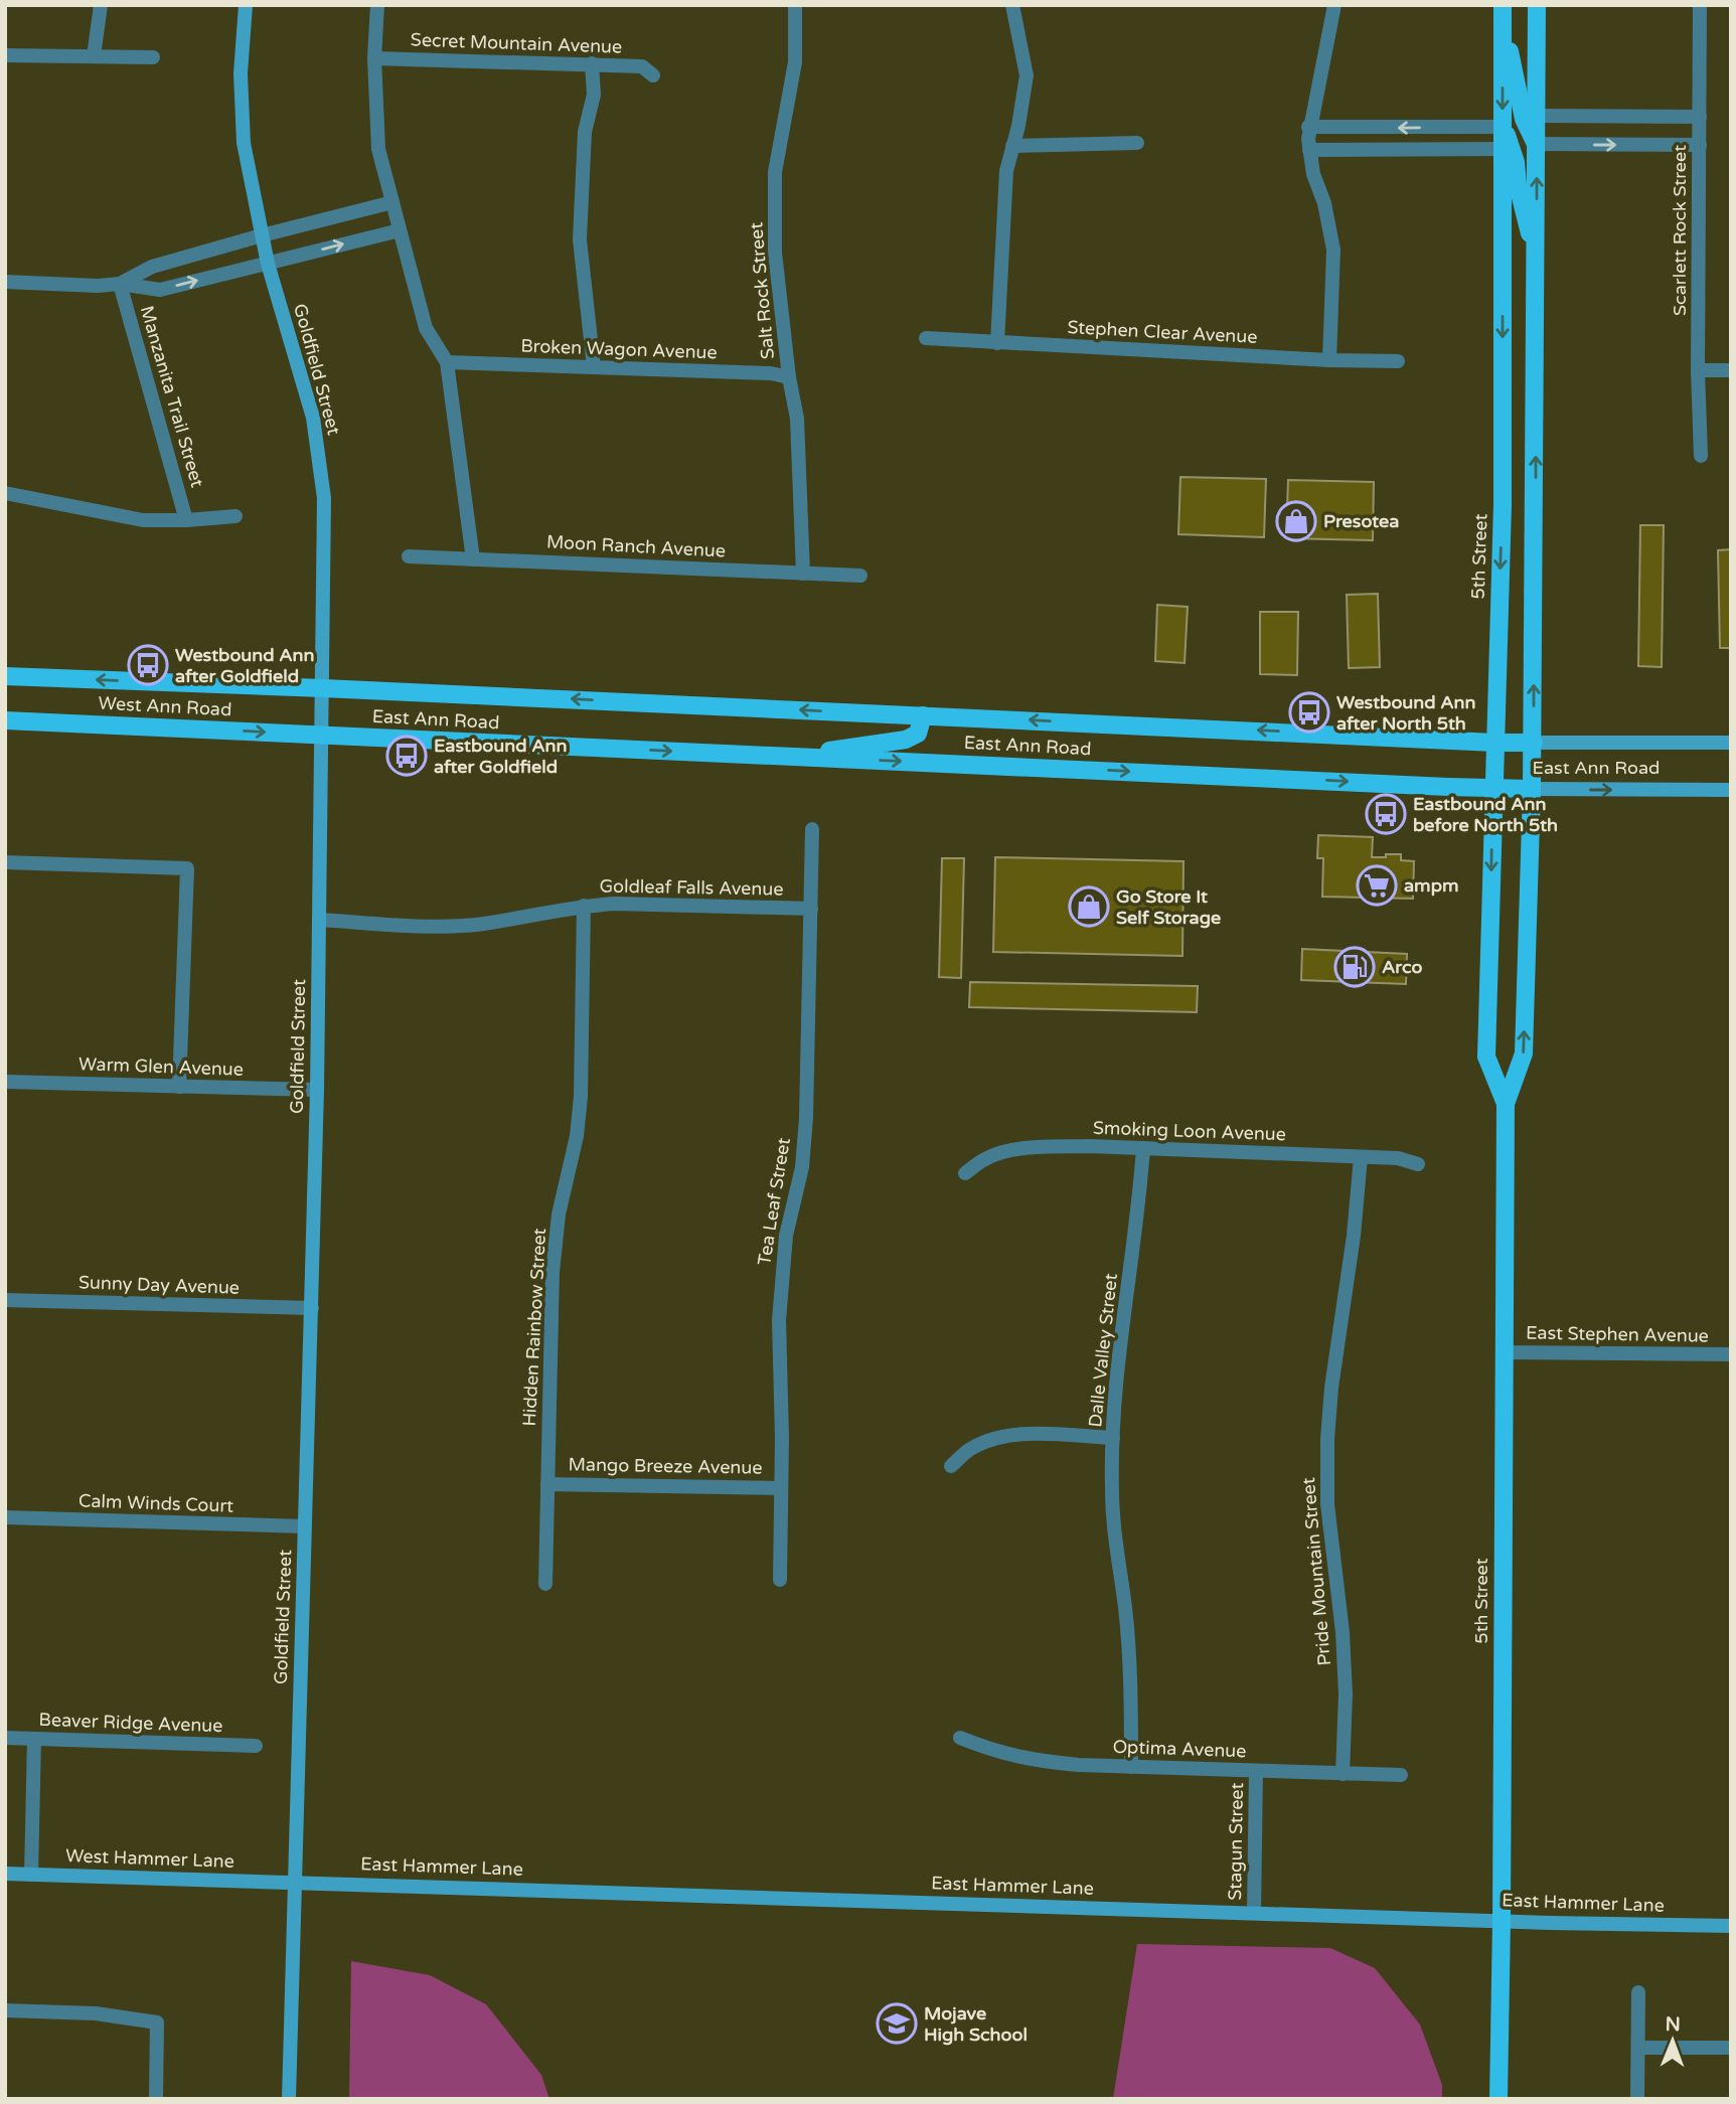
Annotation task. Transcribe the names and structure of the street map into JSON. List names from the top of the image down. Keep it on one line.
{"streets":{"main road":["5th Street","West Ann Road","East Ann Road"],"street":["Secret Mountain Avenue","Scarlett Rock Street","Salt Rock Street","Stephen Clear Avenue","Broken Wagon Avenue","Goldfield Street","Manzanita Trail Street","Moon Ranch Avenue","Goldleaf Falls Avenue","Warm Glen Avenue","Smoking Loon Avenue","Tea Leaf Street","Sunny Day Avenue","Hidden Rainbow Street","East Stephen Avenue","Dalle Valley Street","Mango Breeze Avenue","Calm Winds Court","Pride Mountain Street","Beaver Ridge Avenue","Optima Avenue","Stagun Street","West Hammer Lane","East Hammer Lane"]},"crossings":[["Salt Rock Street","Broken Wagon Avenue"],["Salt Rock Street","Moon Ranch Avenue"],["Goldfield Street","West Ann Road"],["Goldfield Street","East Ann Road"],["Goldfield Street","Goldleaf Falls Avenue"],["Goldfield Street","Warm Glen Avenue"],["Goldfield Street","Sunny Day Avenue"],["Goldfield Street","Calm Winds Court"],["Goldfield Street","West Hammer Lane"],["Goldfield Street","East Hammer Lane"],["5th Street","East Ann Road"],["5th Street","East Stephen Avenue"],["5th Street","East Hammer Lane"],["West Ann Road","East Ann Road"],["Goldleaf Falls Avenue","Tea Leaf Street"],["Goldleaf Falls Avenue","Hidden Rainbow Street"],["Smoking Loon Avenue","Dalle Valley Street"],["Smoking Loon Avenue","Pride Mountain Street"],["Tea Leaf Street","Mango Breeze Avenue"],["Hidden Rainbow Street","Mango Breeze Avenue"],["Dalle Valley Street","Optima Avenue"],["Pride Mountain Street","Optima Avenue"],["Optima Avenue","Stagun Street"],["Stagun Street","East Hammer Lane"],["West Hammer Lane","East Hammer Lane"]],"places":{"shop":["Presotea","Go Store It Self Storage"],"bus stop":["Westbound Ann after Goldfield","Westbound Ann after North 5th","Eastbound Ann after Goldfield","Eastbound Ann before North 5th"],"supermarket":["ampm"],"fuel station":["Arco"],"school or university":["Mojave High School"]},"north":"top"}
